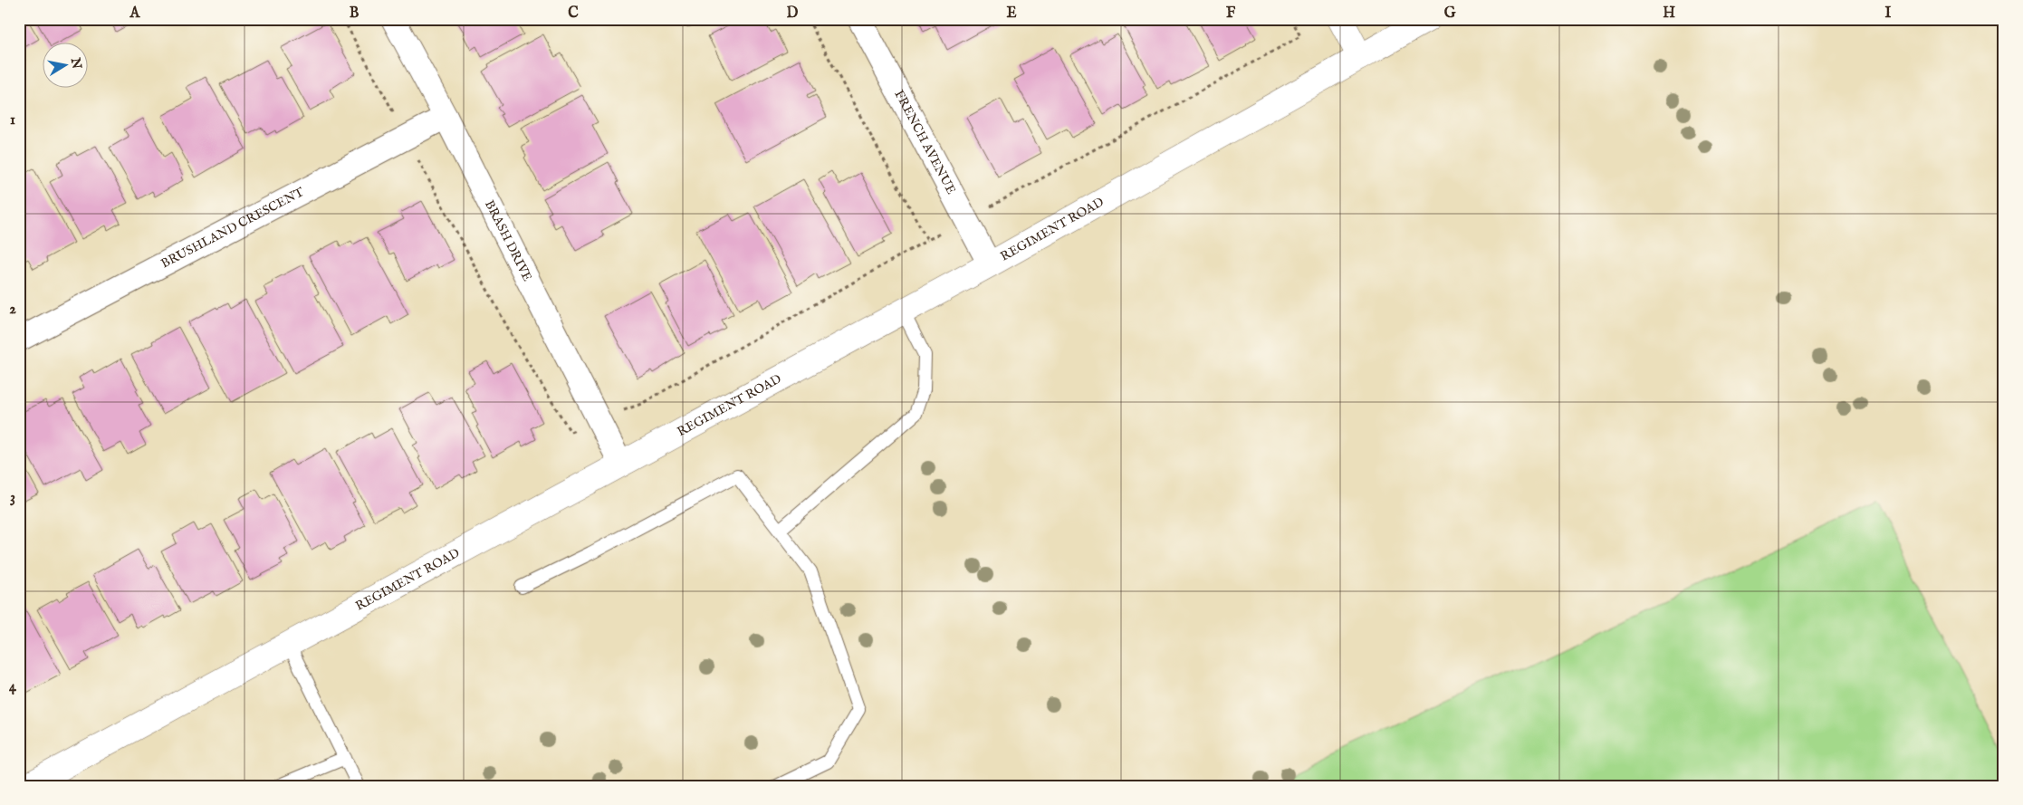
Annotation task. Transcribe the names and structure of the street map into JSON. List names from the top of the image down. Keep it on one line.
{"streets":{"street":["FRENCH AVENUE","BRUSHLAND CRESCENT","REGIMENT ROAD","BRASH DRIVE"]},"crossings":[["FRENCH AVENUE","REGIMENT ROAD"],["BRUSHLAND CRESCENT","BRASH DRIVE"],["REGIMENT ROAD","BRASH DRIVE"]],"north":"right","grid":{"columns":["A","B","C","D","E","F","G","H","I"],"rows":["1","2","3","4"]}}
